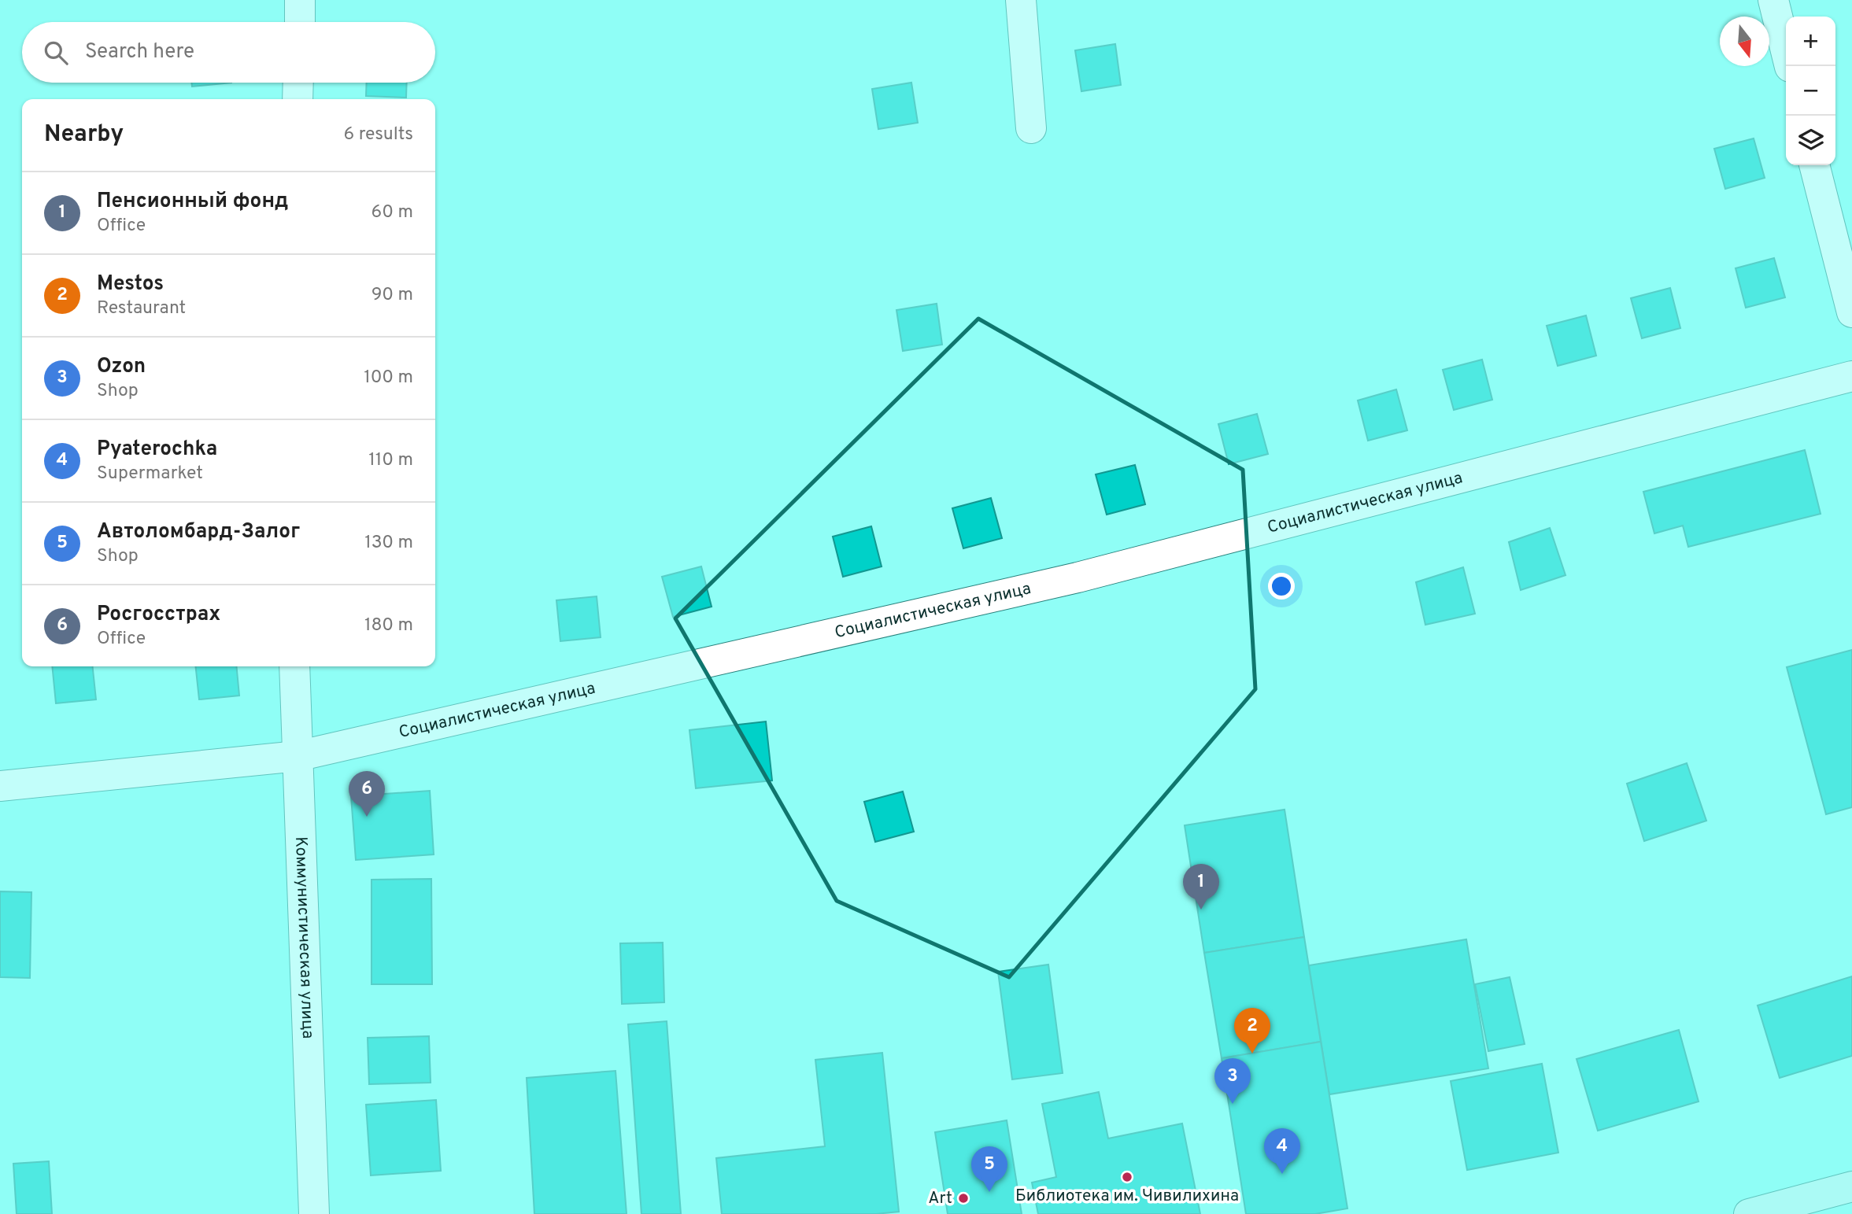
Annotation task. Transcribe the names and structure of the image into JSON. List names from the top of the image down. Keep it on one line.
{"streets":{"street":["Социалистическая улица","Коммунистическая улица"]},"crossings":[["Социалистическая улица","Коммунистическая улица"]],"places":["Библиотека им. Чивилихина","Art"],"north":"bottom","page":{"map_buttons":["+","−"],"search":"Search here","heading":["Nearby","6 results"],"list":[{"mark":"1","name":"Пенсионный фонд","note":"Office","value":"60 m"},{"mark":"2","name":"Mestos","note":"Restaurant","value":"90 m"},{"mark":"3","name":"Ozon","note":"Shop","value":"100 m"},{"mark":"4","name":"Pyaterochka","note":"Supermarket","value":"110 m"},{"mark":"5","name":"Автоломбард-Залог","note":"Shop","value":"130 m"},{"mark":"6","name":"Росгосстрах","note":"Office","value":"180 m"}],"pins":["6","1","2","3","4","5"]}}
